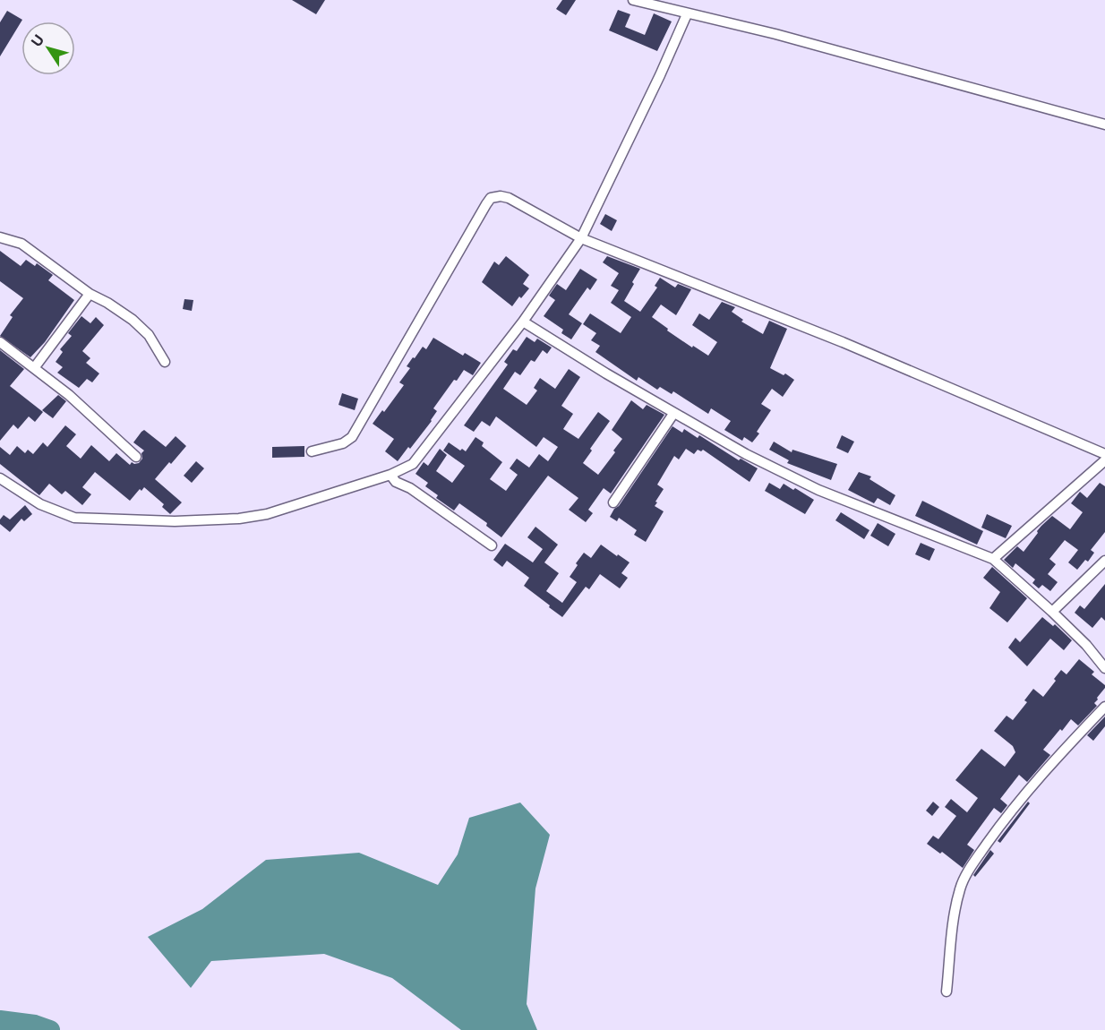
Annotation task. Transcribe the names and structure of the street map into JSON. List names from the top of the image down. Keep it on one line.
{"north":"top left"}
